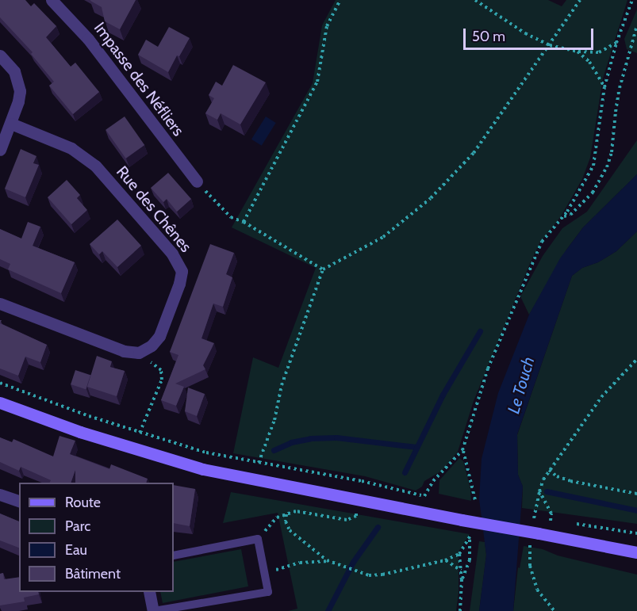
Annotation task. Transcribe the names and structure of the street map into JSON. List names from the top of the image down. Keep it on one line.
{"streets":{"street":["Impasse des Néfliers","Rue des Chênes"]},"water":["Le Touch"],"legend":["Route","Parc","Eau","Bâtiment"],"scale_bar":"50 m"}
